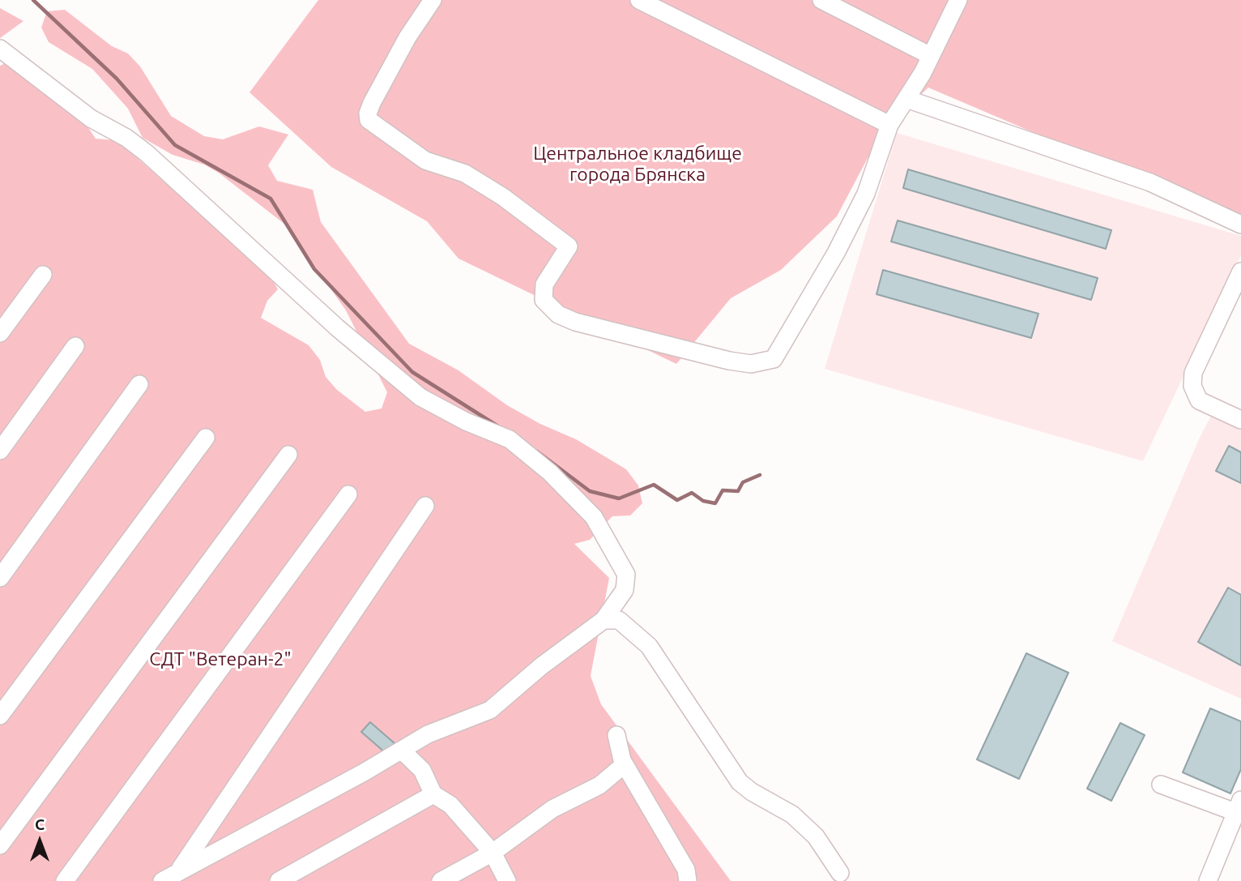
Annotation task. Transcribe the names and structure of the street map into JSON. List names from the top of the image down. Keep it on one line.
{"parks":["Центральное кладбище города Брянска","СДТ \"Ветеран-2\""],"north":"top"}
